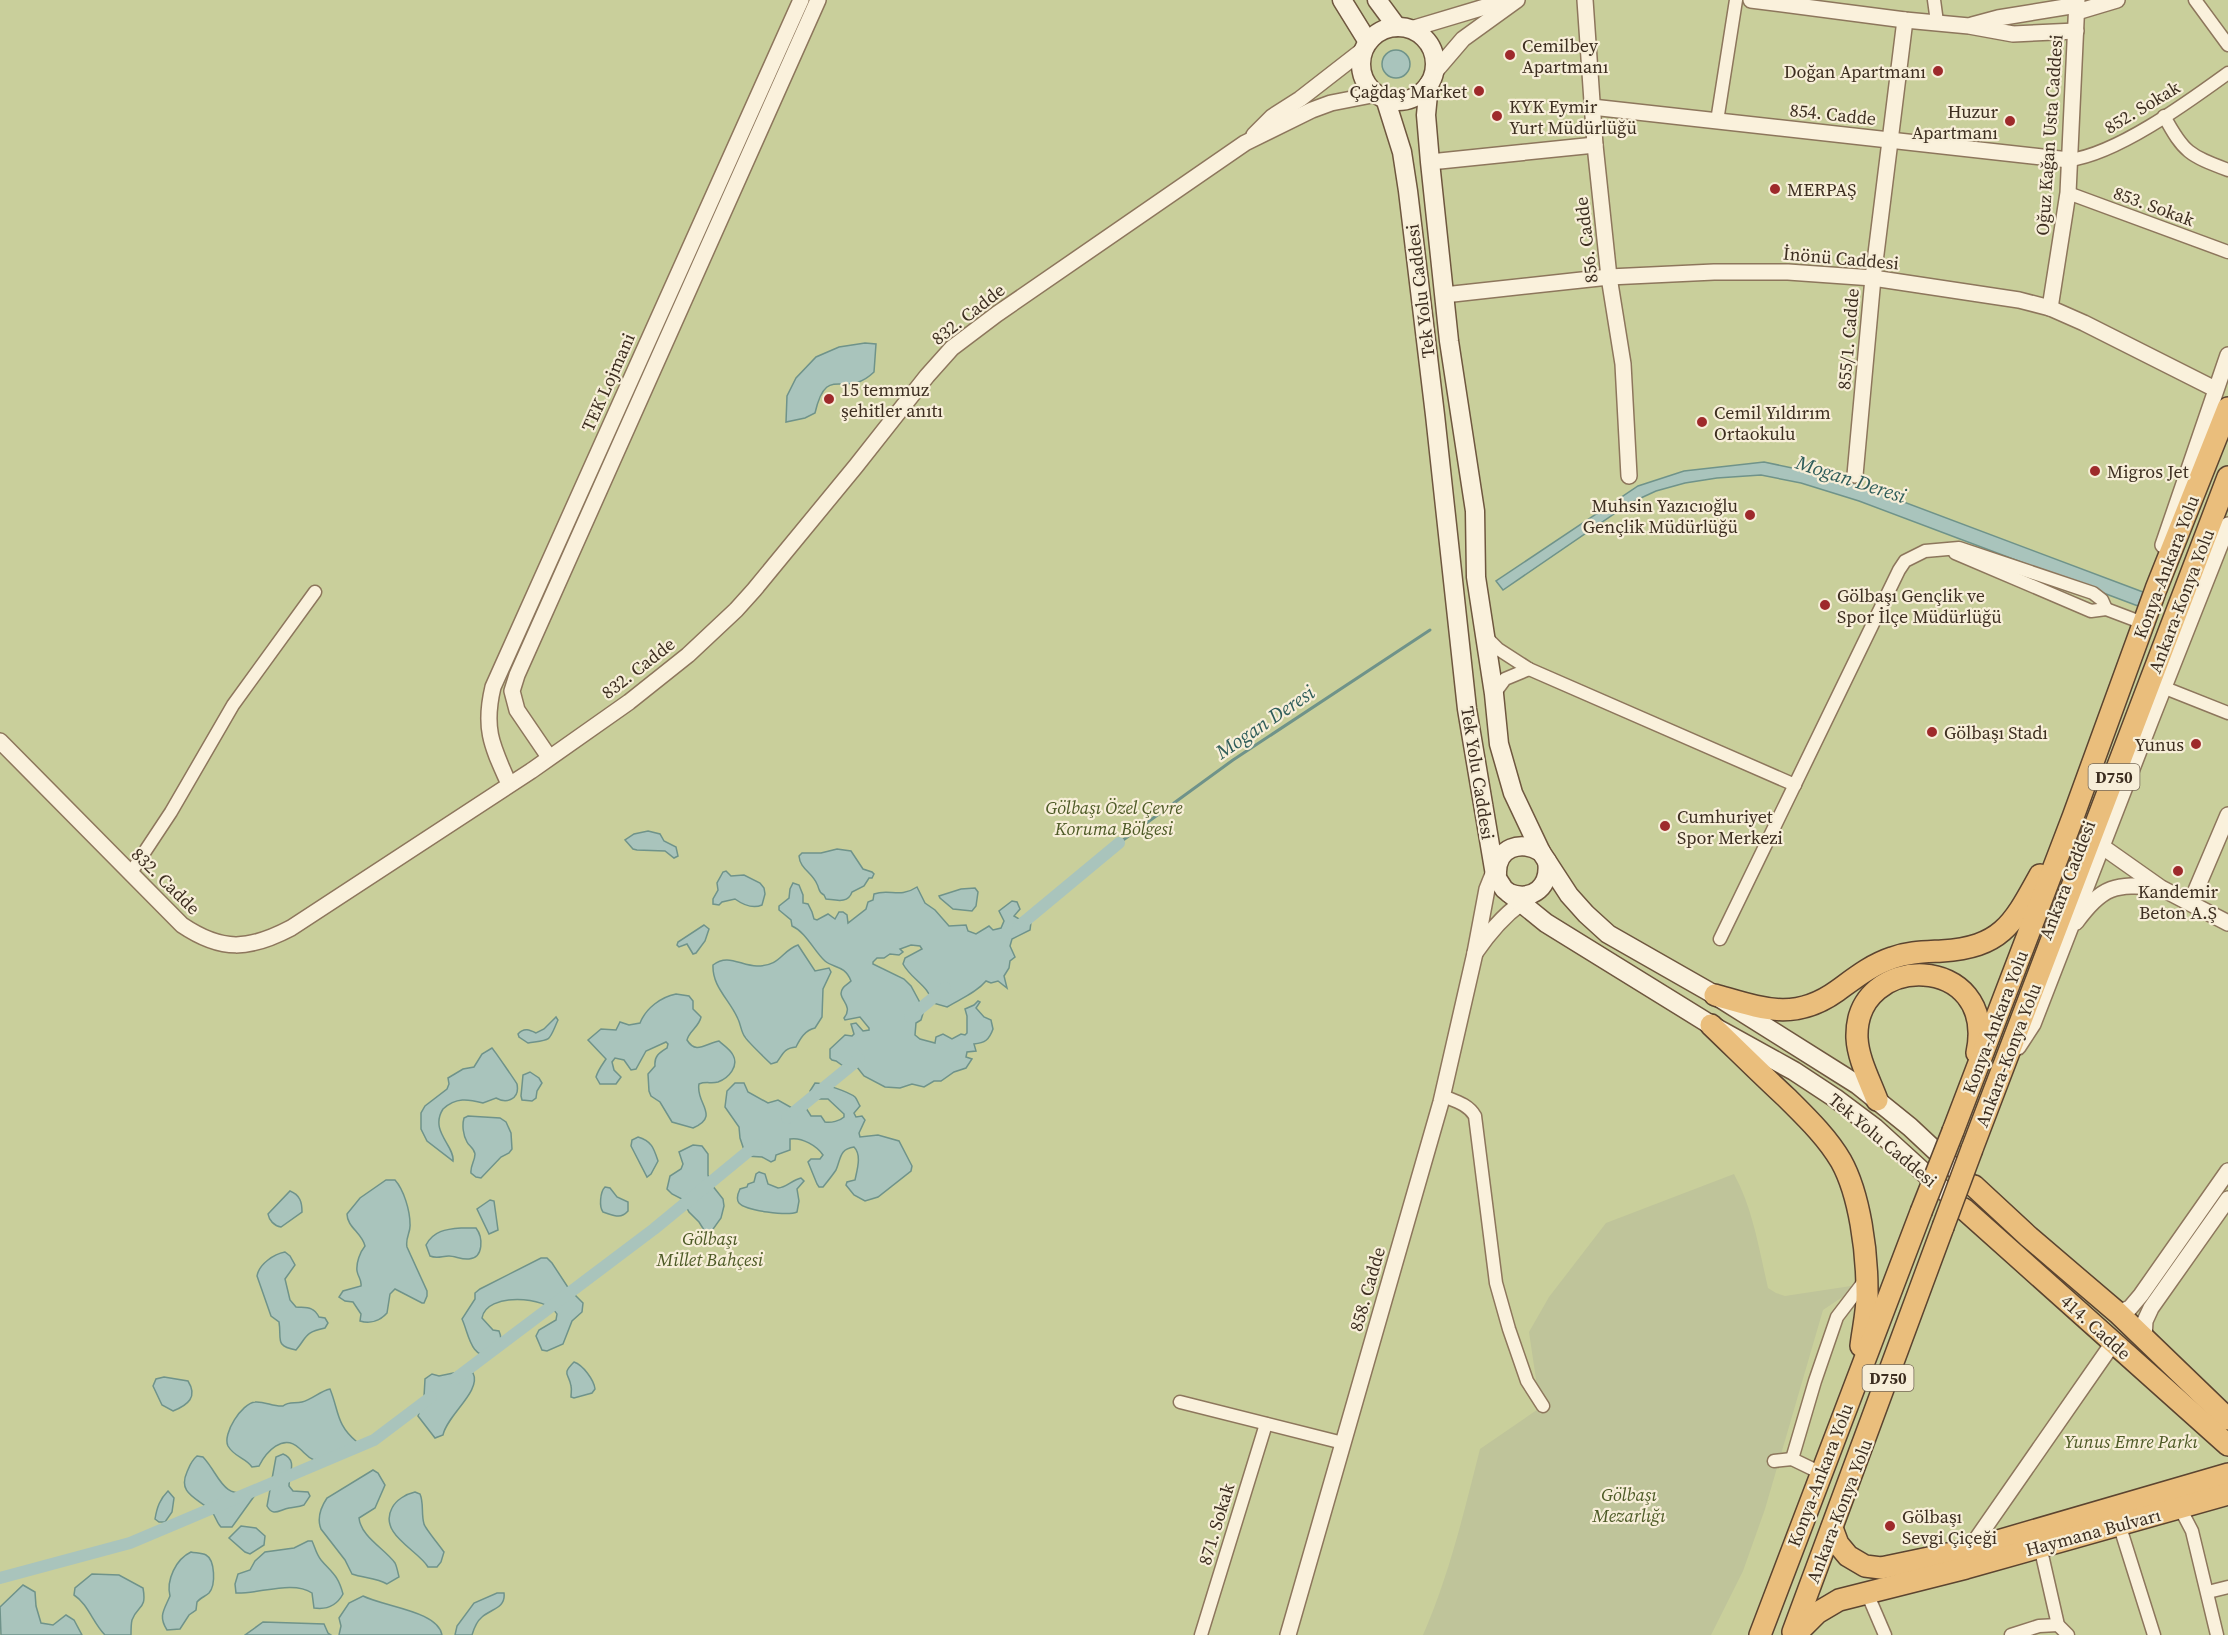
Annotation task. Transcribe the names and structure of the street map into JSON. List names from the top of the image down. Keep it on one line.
{"streets":{"highway":["Konya-Ankara Yolu","Ankara-Konya Yolu","D750","414. Cadde","Haymana Bulvarı"],"main road":["Tek Yolu Caddesi"],"street":["852. Sokak","854. Cadde","Oğuz Kağan Usta Caddesi","853. Sokak","856. Cadde","İnönü Caddesi","832. Cadde","855/1. Cadde","TEK Lojmani","Ankara Caddesi","858. Cadde","871. Sokak"]},"crossings":[["852. Sokak","854. Cadde"],["852. Sokak","Oğuz Kağan Usta Caddesi"],["854. Cadde","Oğuz Kağan Usta Caddesi"],["854. Cadde","856. Cadde"],["854. Cadde","855/1. Cadde"],["Oğuz Kağan Usta Caddesi","853. Sokak"],["Oğuz Kağan Usta Caddesi","İnönü Caddesi"],["856. Cadde","İnönü Caddesi"],["İnönü Caddesi","Tek Yolu Caddesi"],["İnönü Caddesi","855/1. Cadde"],["Tek Yolu Caddesi","832. Cadde"],["Tek Yolu Caddesi","D750"],["Tek Yolu Caddesi","858. Cadde"],["Tek Yolu Caddesi","414. Cadde"],["832. Cadde","TEK Lojmani"],["Konya-Ankara Yolu","D750"],["Ankara-Konya Yolu","Ankara Caddesi"],["Ankara-Konya Yolu","Haymana Bulvarı"]],"water":["Mogan Deresi"],"parks":["Gölbaşı Özel Çevre Koruma Bölgesi","Gölbaşı Millet Bahçesi","Yunus Emre Parkı","Gölbaşı Mezarlığı"],"places":["Cemilbey Apartmanı","Doğan Apartmanı","Çağdaş Market","KYK Eymir Yurt Müdürlüğü","Huzur Apartmanı","MERPAŞ","15 temmuz şehitler anıtı","Cemil Yıldırım Ortaokulu","Migros Jet","Muhsin Yazıcıoğlu Gençlik Müdürlüğü","Gölbaşı Gençlik ve Spor İlçe Müdürlüğü","Gölbaşı Stadı","Yunus","Cumhuriyet Spor Merkezi","Kandemir Beton A.Ş","Gölbaşı Sevgi Çiçeği"]}
